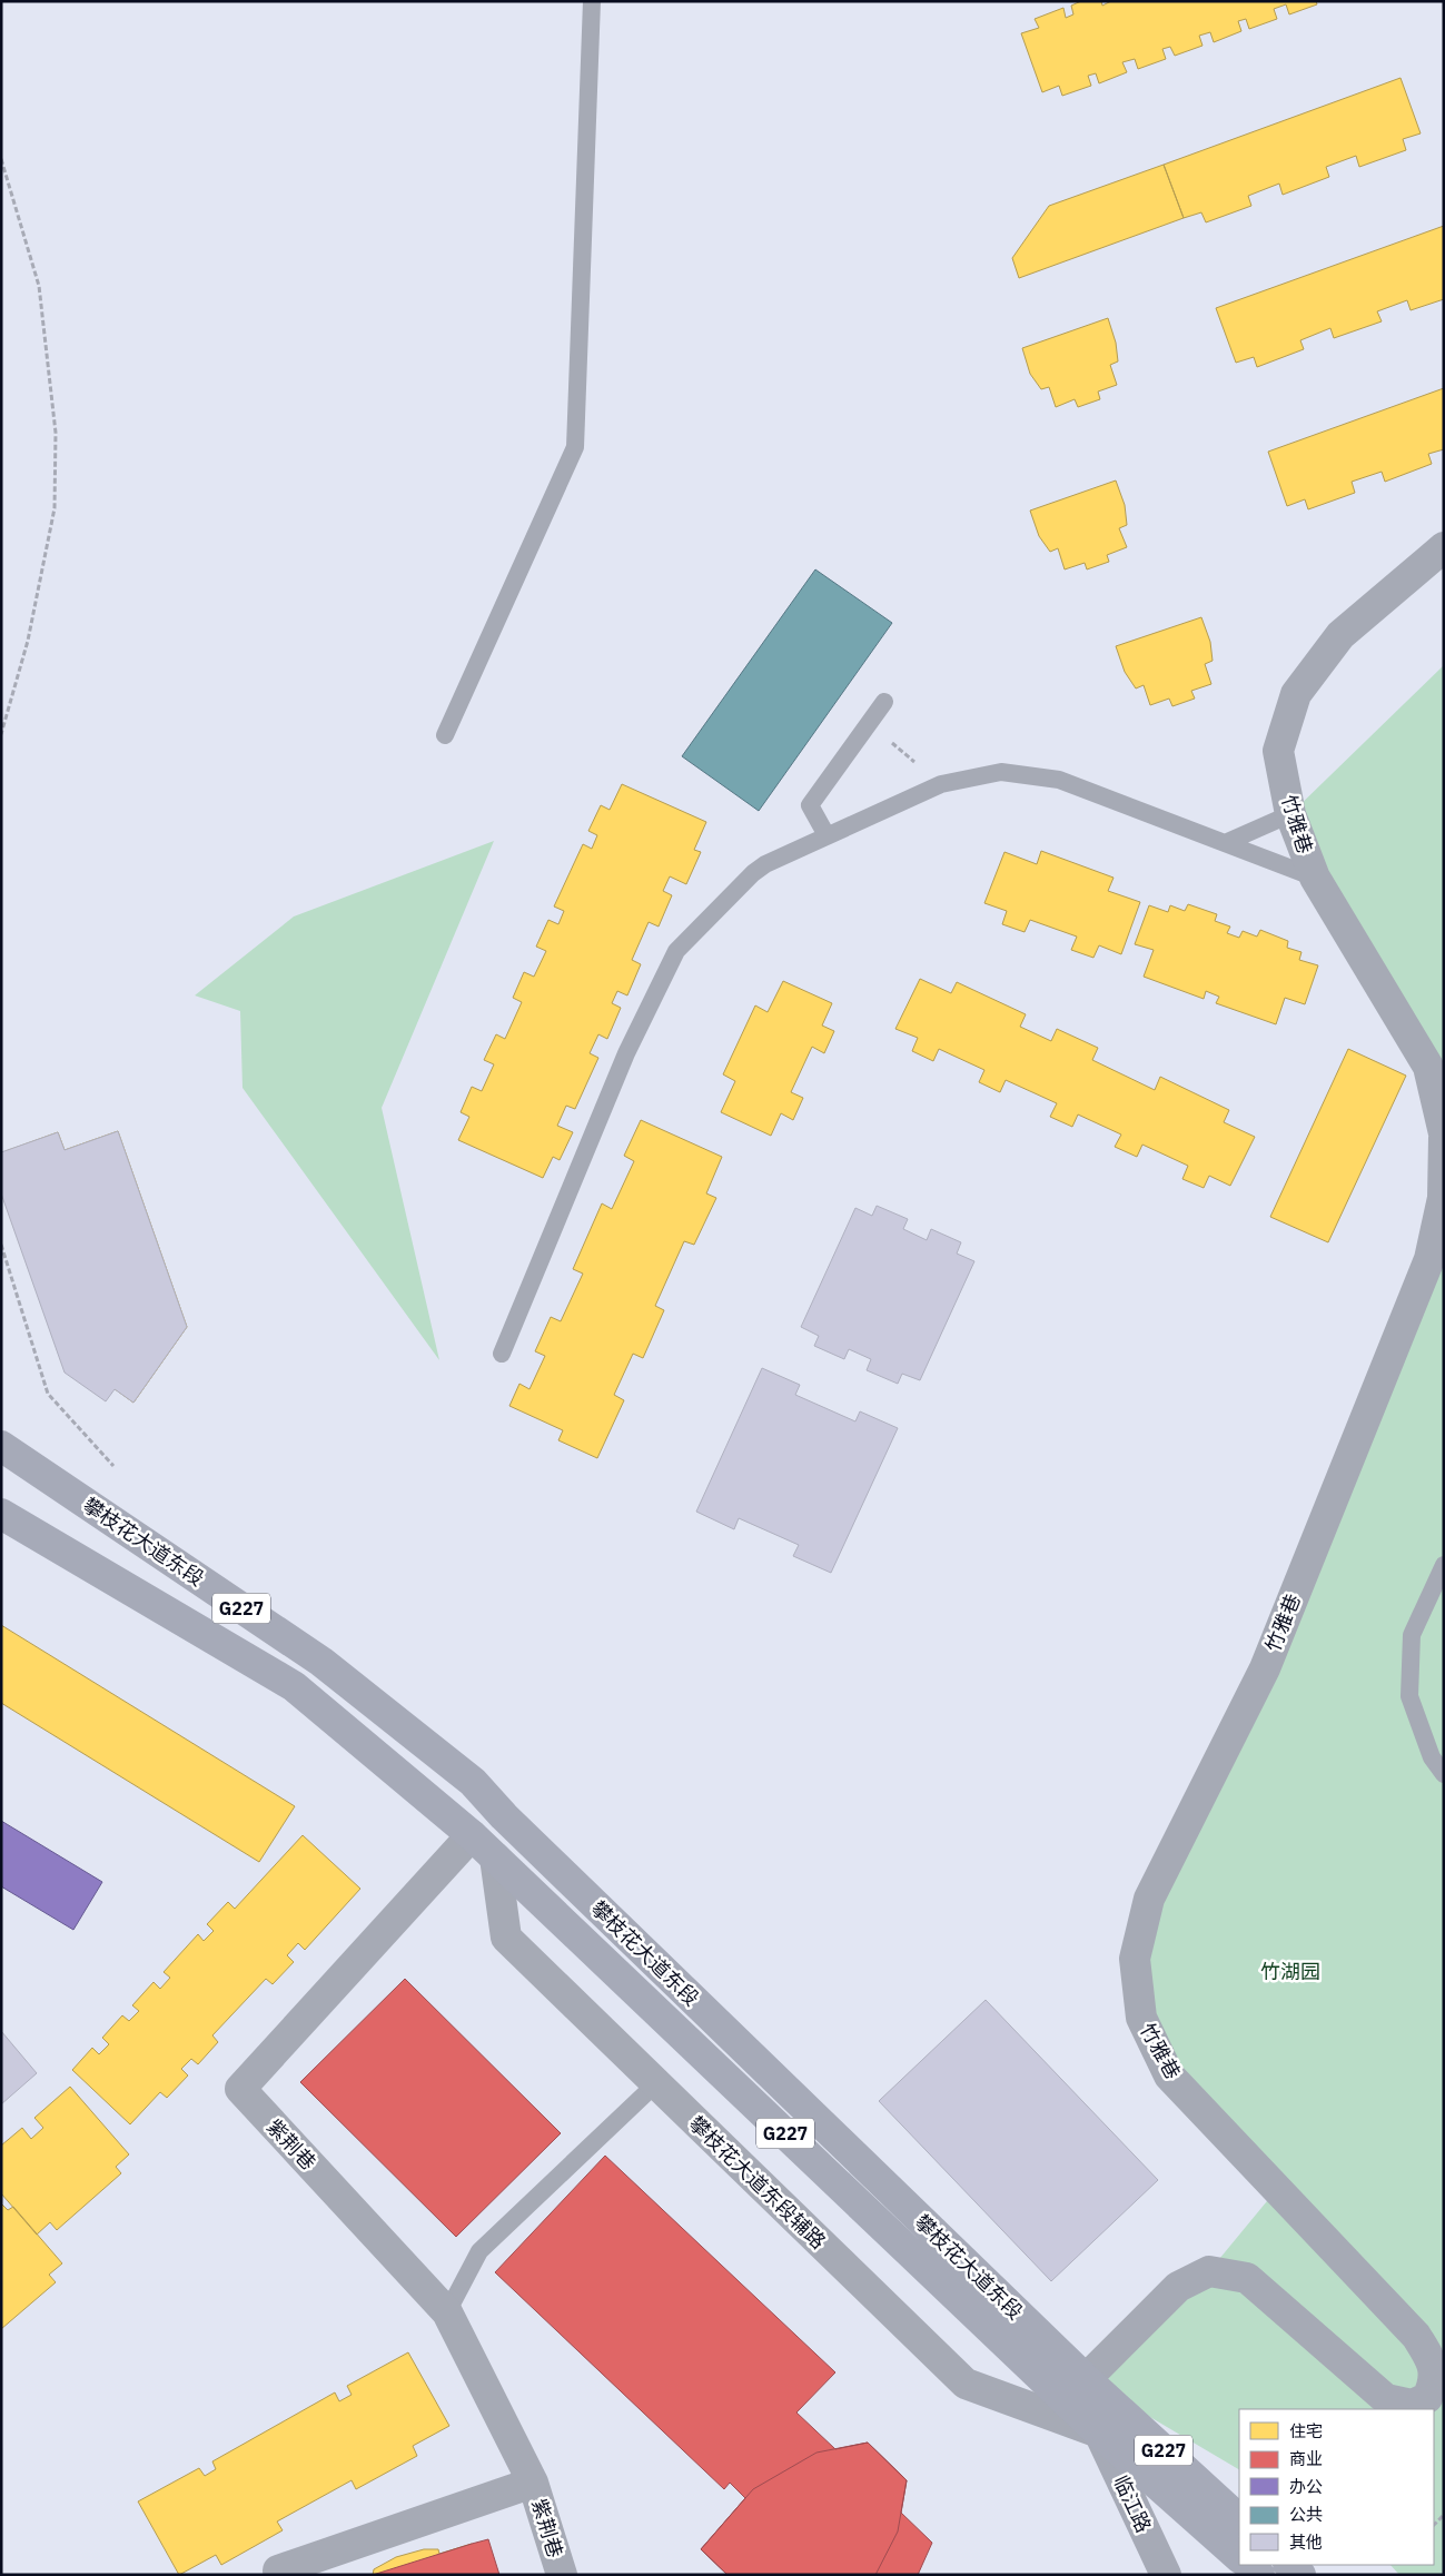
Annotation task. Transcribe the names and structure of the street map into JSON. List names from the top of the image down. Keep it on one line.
{"streets":{"highway":["攀枝花大道东段","G227"],"main road":["临江路"],"street":["竹雅巷","紫荆巷","攀枝花大道东段辅路"]},"crossings":[["竹雅巷","攀枝花大道东段"],["攀枝花大道东段","紫荆巷"],["攀枝花大道东段","攀枝花大道东段辅路"],["攀枝花大道东段","临江路"],["攀枝花大道东段辅路","临江路"]],"parks":["竹湖园"],"legend":["住宅","商业","办公","公共","其他"]}
